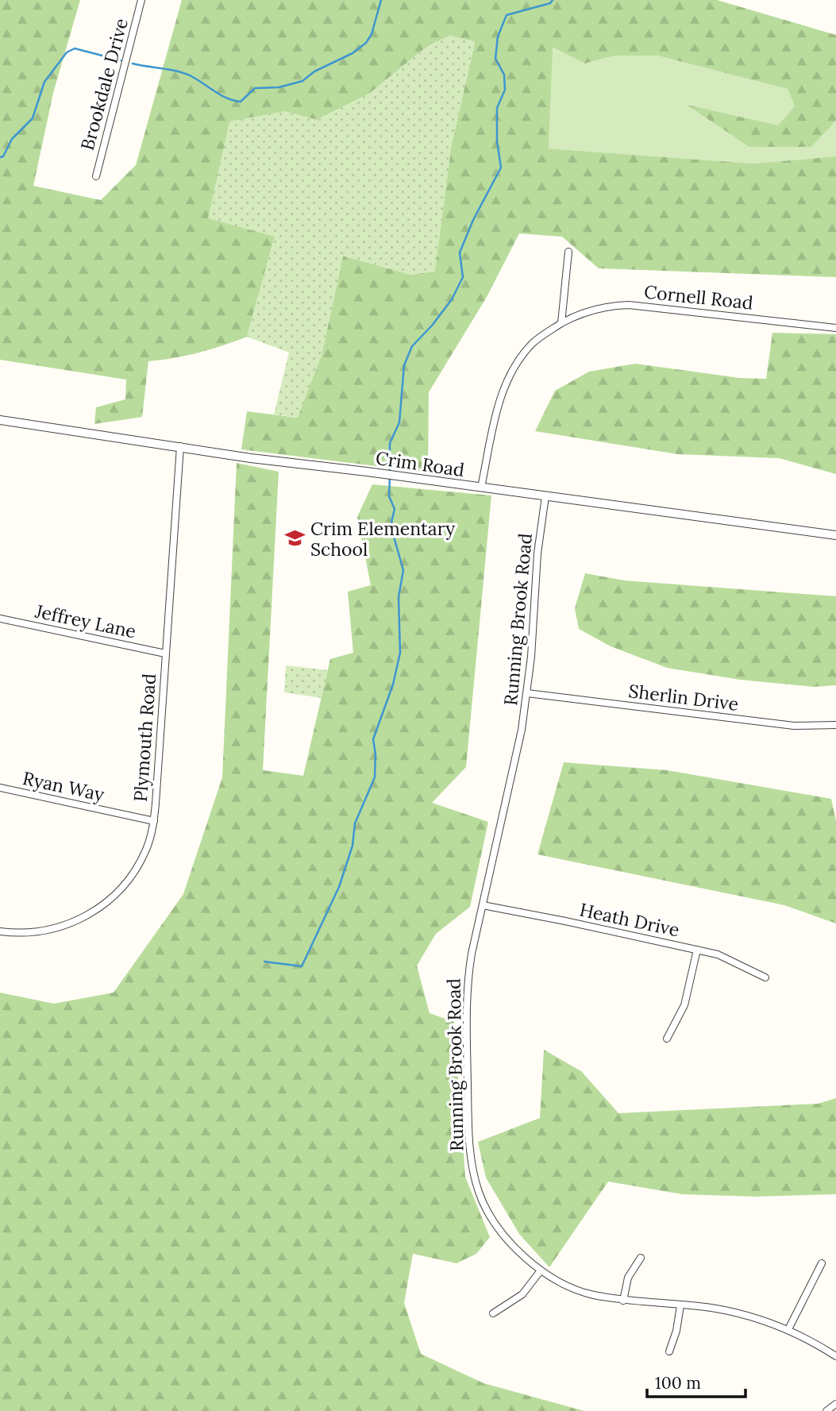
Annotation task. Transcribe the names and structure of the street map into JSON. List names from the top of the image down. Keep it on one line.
{"streets":{"street":["Brookdale Drive","Cornell Road","Crim Road","Running Brook Road","Jeffrey Lane","Sherlin Drive","Plymouth Road","Ryan Way","Heath Drive"]},"crossings":[["Cornell Road","Crim Road"],["Crim Road","Running Brook Road"],["Crim Road","Plymouth Road"],["Running Brook Road","Sherlin Drive"],["Running Brook Road","Heath Drive"],["Jeffrey Lane","Plymouth Road"],["Plymouth Road","Ryan Way"]],"places":{"school or university":["Crim Elementary School"]},"scale_bar":"100 m"}
